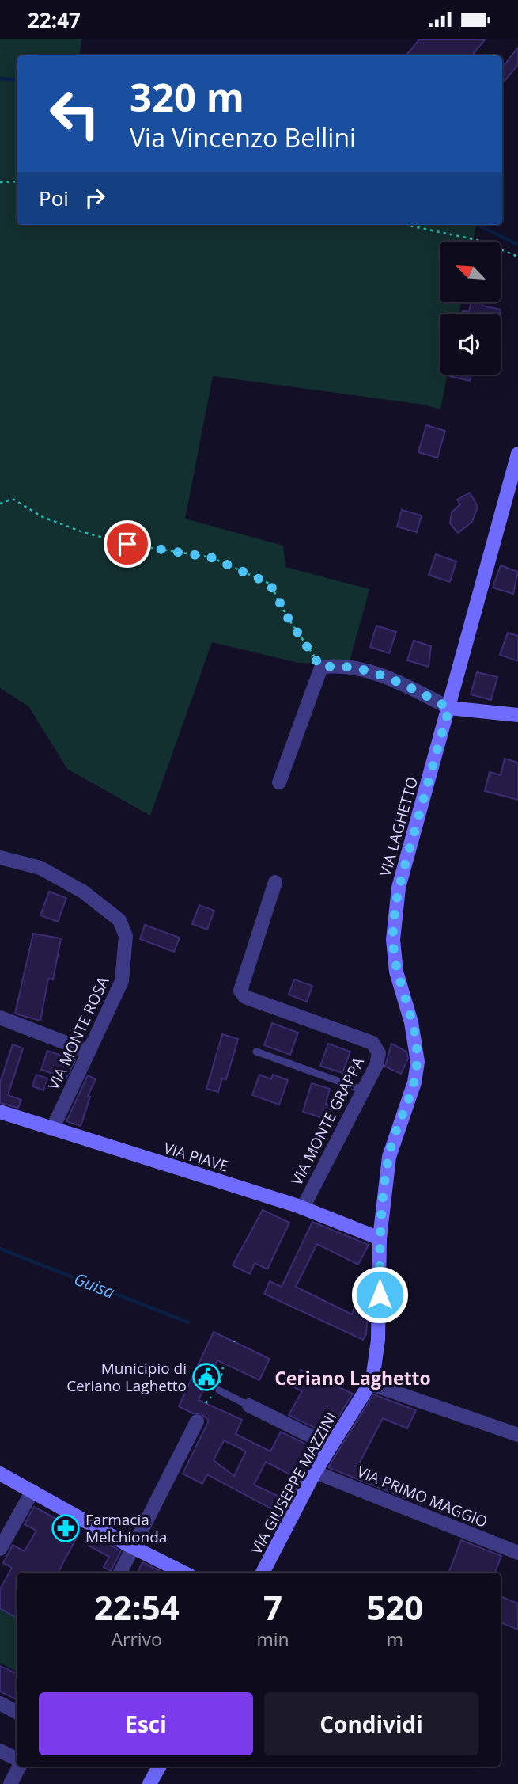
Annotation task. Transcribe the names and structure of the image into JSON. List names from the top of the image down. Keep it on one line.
{"streets":{"street":["VIA LAGHETTO","VIA MONTE ROSA","VIA MONTE GRAPPA","VIA PIAVE","VIA GIUSEPPE MAZZINI","VIA PRIMO MAGGIO"]},"crossings":[["VIA LAGHETTO","VIA PIAVE"],["VIA LAGHETTO","VIA GIUSEPPE MAZZINI"],["VIA MONTE ROSA","VIA PIAVE"],["VIA MONTE GRAPPA","VIA PIAVE"],["VIA GIUSEPPE MAZZINI","VIA PRIMO MAGGIO"]],"districts":["Ceriano Laghetto"],"water":["Guisa"],"places":{"public building":["Municipio di Ceriano Laghetto"],"pharmacy":["Farmacia Melchionda"]},"north":"top left","page":{"status":"22:47","turn":["320 m","Via Vincenzo Bellini"],"then":"Poi","eta":["22:54","Arrivo","7","min","520","m"],"buttons":["Esci","Condividi"]}}
